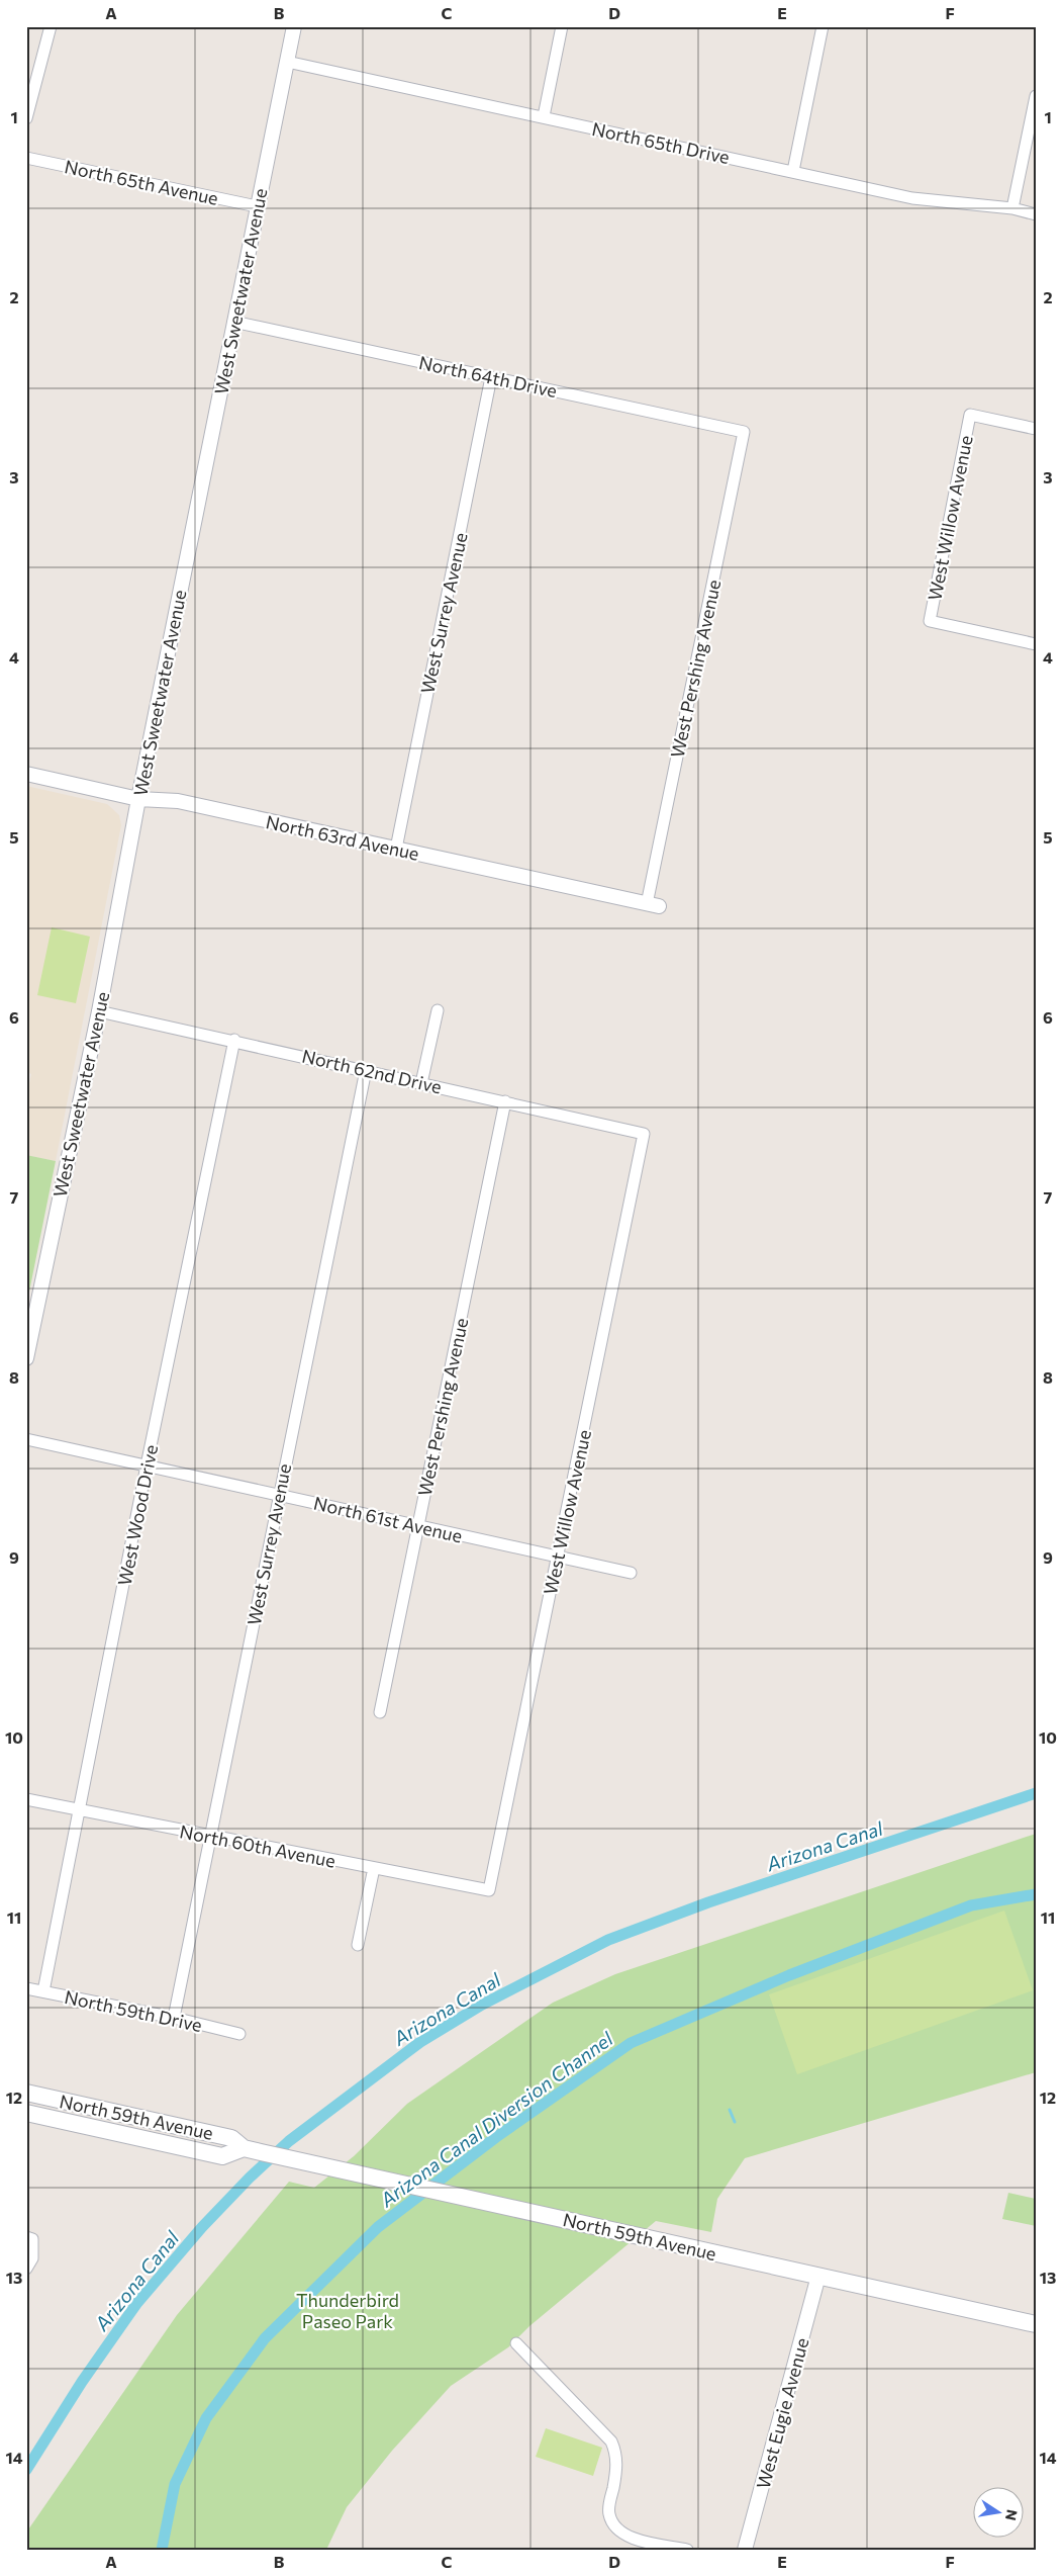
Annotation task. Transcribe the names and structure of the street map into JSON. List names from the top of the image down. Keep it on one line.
{"streets":{"main road":["North 59th Avenue"],"street":["North 65th Drive","North 65th Avenue","West Sweetwater Avenue","North 64th Drive","West Willow Avenue","West Surrey Avenue","West Pershing Avenue","North 63rd Avenue","North 62nd Drive","West Wood Drive","North 61st Avenue","North 60th Avenue","North 59th Drive","West Eugie Avenue"]},"crossings":[["North 65th Drive","West Sweetwater Avenue"],["North 65th Avenue","West Sweetwater Avenue"],["West Sweetwater Avenue","North 64th Drive"],["West Sweetwater Avenue","North 63rd Avenue"],["West Sweetwater Avenue","North 62nd Drive"],["North 64th Drive","West Surrey Avenue"],["North 64th Drive","West Pershing Avenue"],["West Willow Avenue","North 62nd Drive"],["West Willow Avenue","North 61st Avenue"],["West Willow Avenue","North 60th Avenue"],["West Surrey Avenue","North 63rd Avenue"],["West Surrey Avenue","North 62nd Drive"],["West Surrey Avenue","North 61st Avenue"],["West Surrey Avenue","North 60th Avenue"],["West Surrey Avenue","North 59th Drive"],["West Pershing Avenue","North 63rd Avenue"],["West Pershing Avenue","North 62nd Drive"],["West Pershing Avenue","North 61st Avenue"],["North 62nd Drive","West Wood Drive"],["West Wood Drive","North 61st Avenue"],["West Wood Drive","North 60th Avenue"],["West Wood Drive","North 59th Drive"],["North 59th Avenue","West Eugie Avenue"]],"water":["Arizona Canal","Arizona Canal Diversion Channel"],"parks":["Thunderbird Paseo Park"],"north":"right","grid":{"columns":["A","B","C","D","E","F"],"rows":["1","2","3","4","5","6","7","8","9","10","11","12","13","14"]}}
